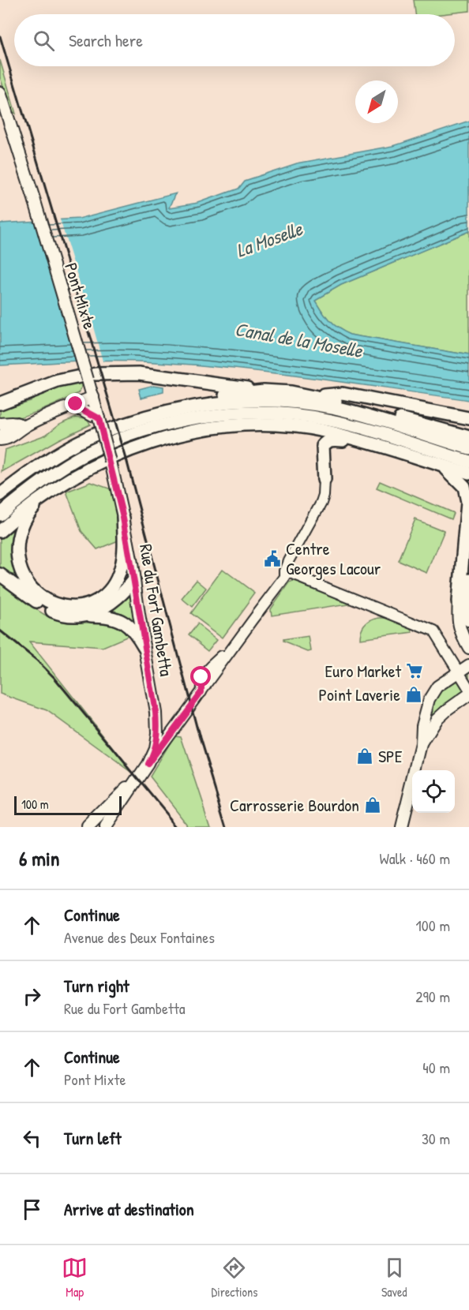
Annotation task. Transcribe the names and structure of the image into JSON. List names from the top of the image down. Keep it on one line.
{"streets":{"main road":["Pont Mixte","Rue du Fort Gambetta"]},"crossings":[["Pont Mixte","Rue du Fort Gambetta"]],"water":["La Moselle","Canal de la Moselle"],"places":{"public building":["Centre Georges Lacour"],"supermarket":["Euro Market"],"shop":["Point Laverie","SPE","Carrosserie Bourdon"]},"scale_bar":"100 m","north":"bottom left","page":{"search":"Search here","scale":"100 m","heading":["6 min","Walk · 460 m"],"list":[["Continue","Avenue des Deux Fontaines","100 m"],["Turn right","Rue du Fort Gambetta","290 m"],["Continue","Pont Mixte","40 m"],["Turn left","30 m"],"Arrive at destination"],"nav":["Map","Directions","Saved"]}}
